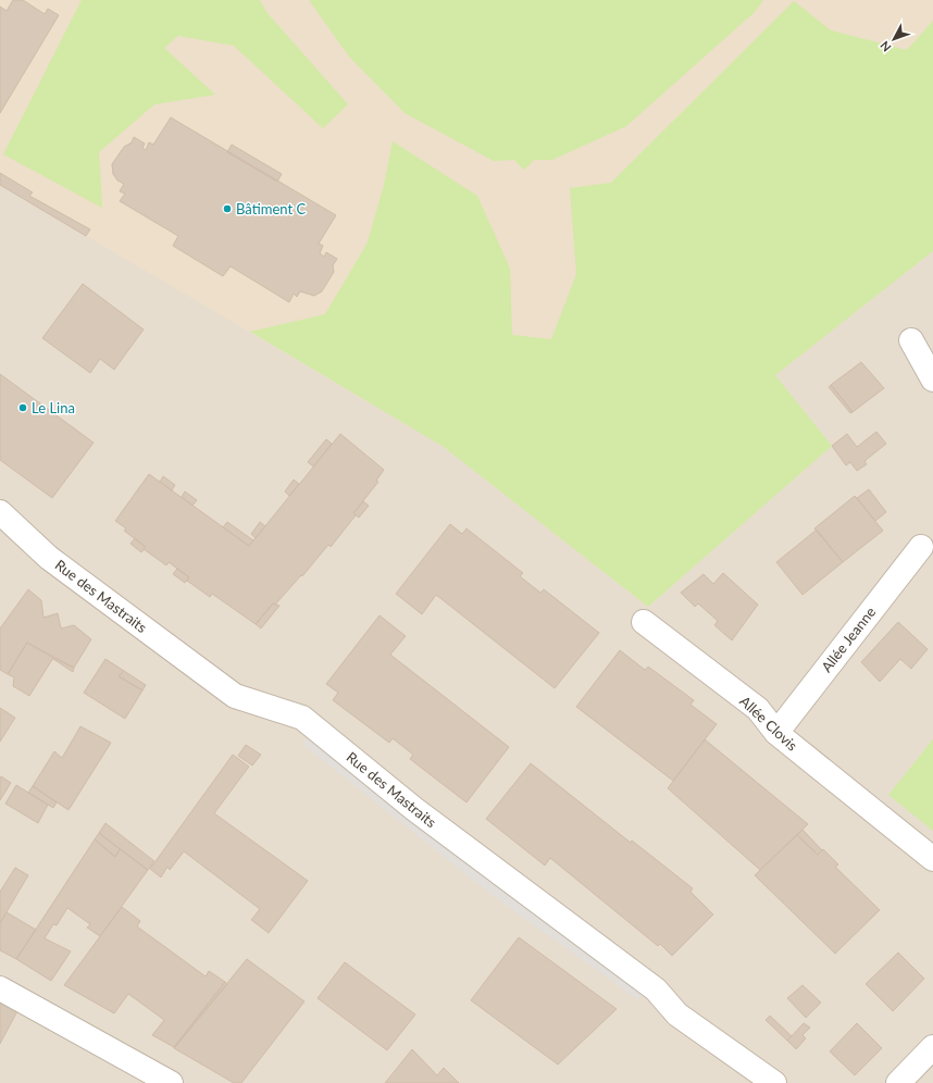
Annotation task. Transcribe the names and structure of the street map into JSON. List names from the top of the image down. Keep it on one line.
{"streets":{"street":["Rue des Mastraits","Allée Jeanne","Allée Clovis"]},"crossings":[["Allée Jeanne","Allée Clovis"]],"places":["Bâtiment C","Le Lina"],"north":"bottom left"}
